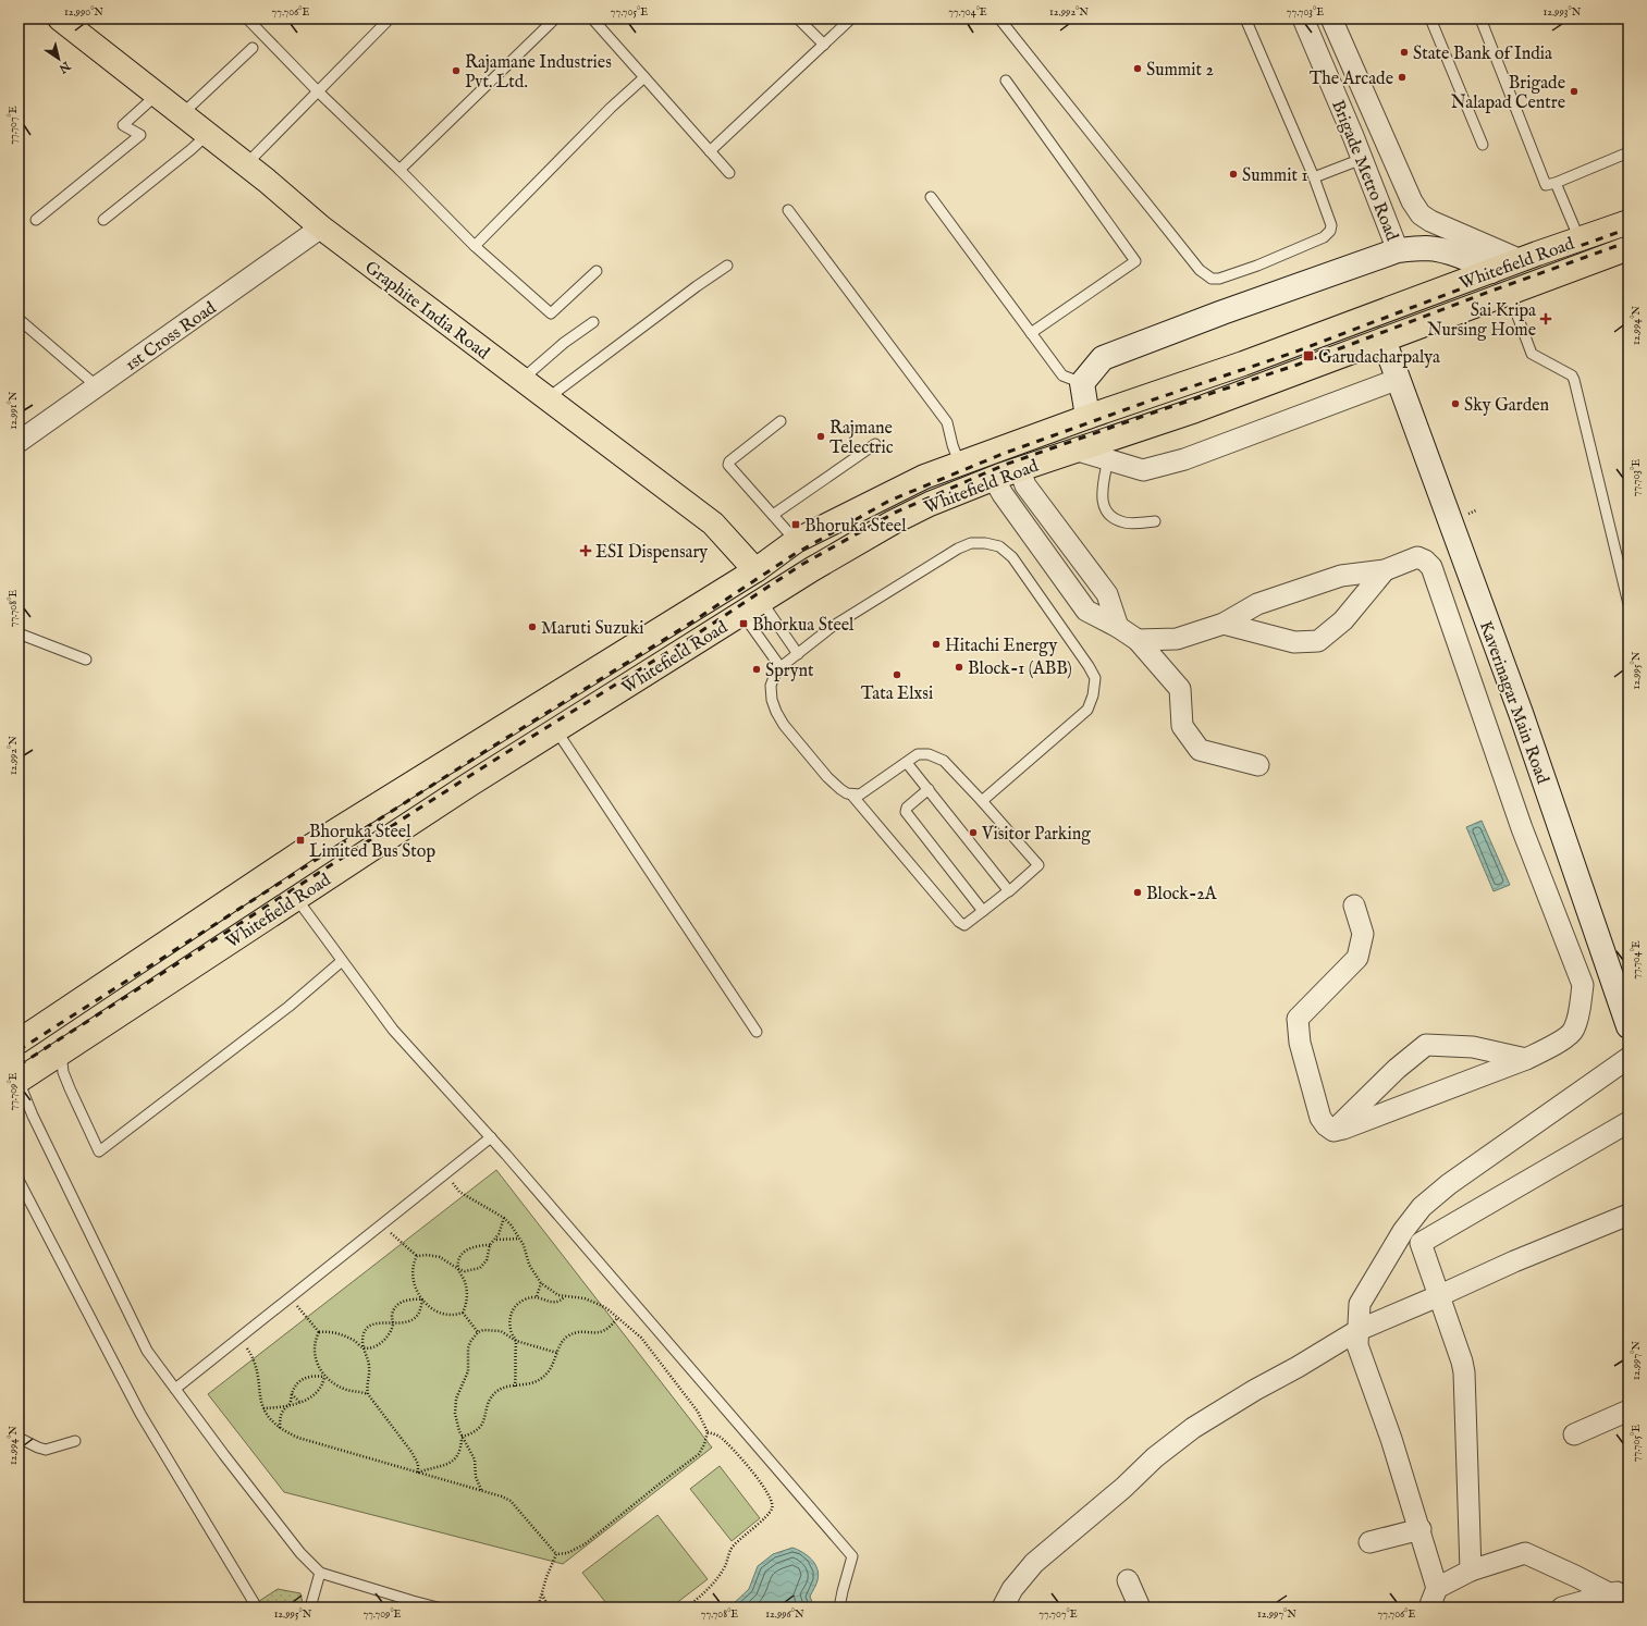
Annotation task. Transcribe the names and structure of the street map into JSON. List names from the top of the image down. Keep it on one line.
{"streets":{"main road":["Whitefield Road","Graphite India Road"],"street":["Brigade Metro Road","1st Cross Road","Kaverinagar Main Road"]},"crossings":[["Brigade Metro Road","Whitefield Road"],["Whitefield Road","Graphite India Road"],["Whitefield Road","Kaverinagar Main Road"],["Graphite India Road","1st Cross Road"]],"places":{"other":["State Bank of India","Summit 2","Rajamane Industries Pvt. Ltd.","The Arcade","Brigade Nalapad Centre","Summit 1","Sky Garden","Rajmane Telectric","Maruti Suzuki","Hitachi Energy","Block-1 (ABB)","Sprynt","Tata Elxsi","Visitor Parking","Block-2A"],"health":["Sai Kripa Nursing Home","ESI Dispensary"],"transit":["Garudacharpalya","Bhoruka Steel","Bhorkua Steel","Bhoruka Steel Limited Bus Stop"]},"north":"bottom right","coordinates":["12.990°N","77.706°E","77.705°E","77.704°E","12.992°N","77.703°E","12.993°N","77.707°E","12.994°N","12.991°N","77.708°E","12.995°N","77.709°E","12.997°N","12.996°N"]}
